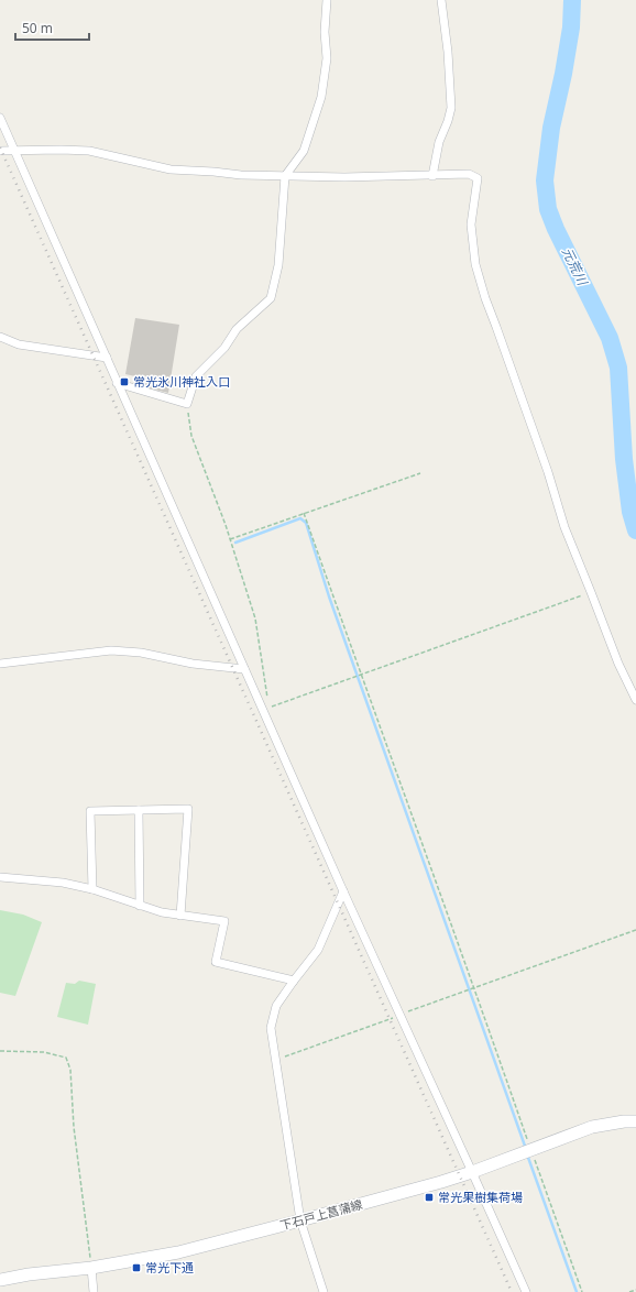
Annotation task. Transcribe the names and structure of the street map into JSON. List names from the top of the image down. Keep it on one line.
{"streets":{"main road":["下石戸上菖蒲線"]},"water":["元荒川"],"places":{"transit":["常光氷川神社入口","常光果樹集荷場","常光下通"]},"scale_bar":"50 m"}
